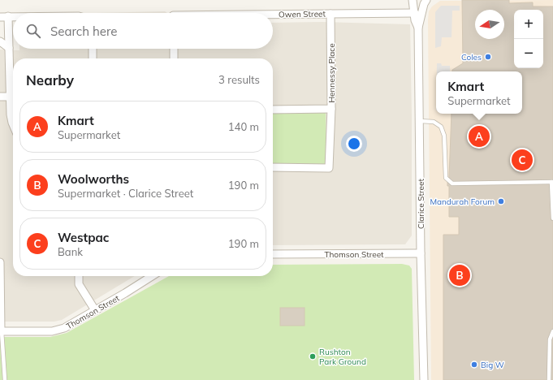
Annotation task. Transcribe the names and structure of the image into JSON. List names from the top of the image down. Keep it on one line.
{"streets":{"street":["Owen Street","Hennessy Place","Clarice Street","Thomson Street"]},"crossings":[["Owen Street","Hennessy Place"],["Owen Street","Clarice Street"],["Clarice Street","Thomson Street"]],"places":["Coles","Mandurah Forum","Rushton Park Ground","Big W"],"north":"left","page":{"map_buttons":["+","−"],"search":"Search here","heading":["Nearby","3 results"],"popup":["Kmart","Supermarket"],"list":[{"mark":"A","name":"Kmart","note":"Supermarket","value":"140 m"},{"mark":"B","name":"Woolworths","note":"Supermarket · Clarice Street","value":"190 m"},{"mark":"C","name":"Westpac","note":"Bank","value":"190 m"}],"pins":["A","C","B"]}}
